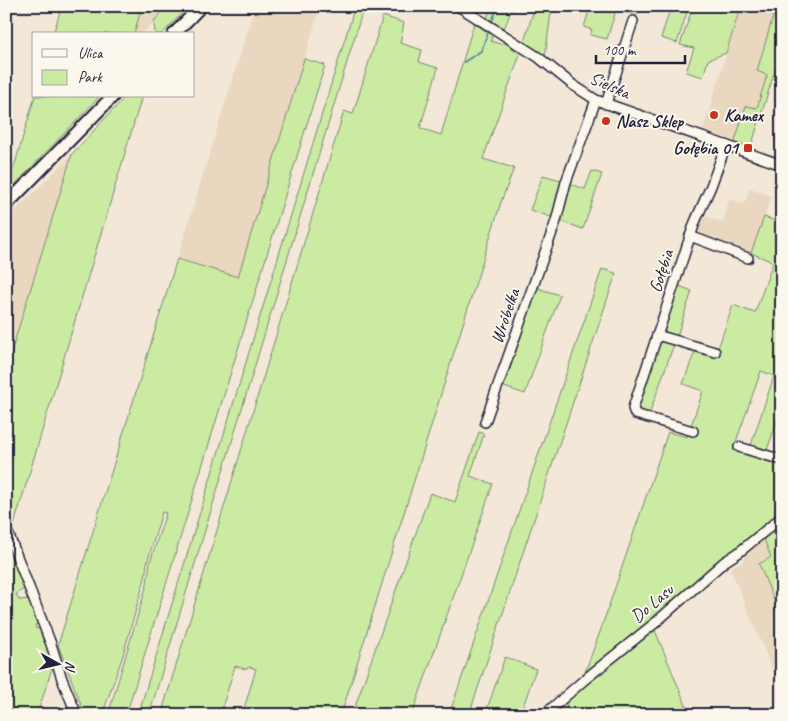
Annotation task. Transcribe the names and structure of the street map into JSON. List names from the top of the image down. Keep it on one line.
{"streets":{"street":["Sielska","Gołębia","Wróbelka","Do Lasu"]},"crossings":[["Sielska","Gołębia"],["Sielska","Wróbelka"]],"places":{"other":["Kamex","Nasz Sklep"],"transit":["Gołębia 01"]},"legend":["Ulica","Park"],"scale_bar":"100 m","north":"right"}
